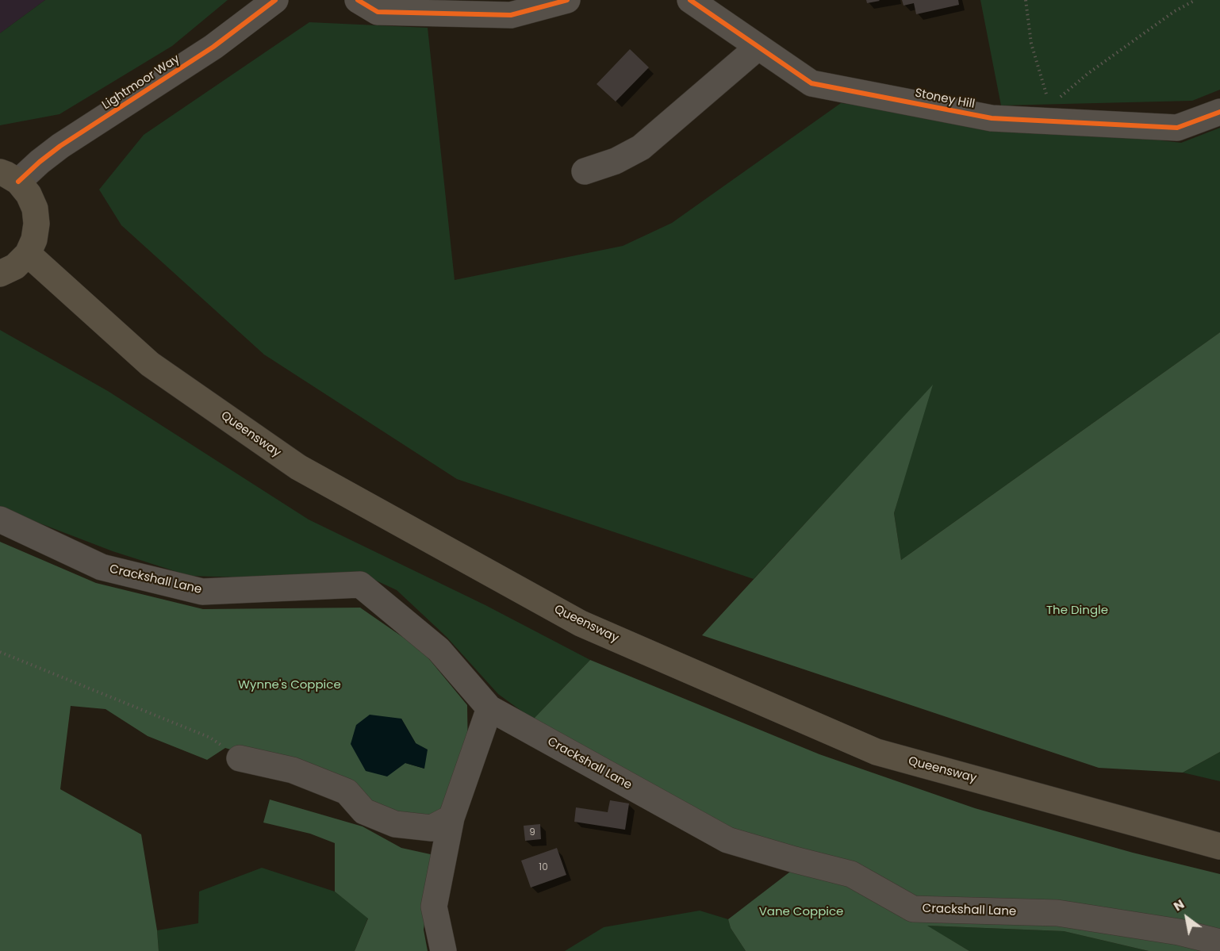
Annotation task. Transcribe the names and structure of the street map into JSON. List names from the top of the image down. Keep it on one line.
{"streets":{"main road":["Queensway"],"street":["Lightmoor Way","Stoney Hill","Crackshall Lane"]},"parks":["The Dingle","Wynne's Coppice","Vane Coppice"],"house_numbers":["9","10"],"north":"top left"}
